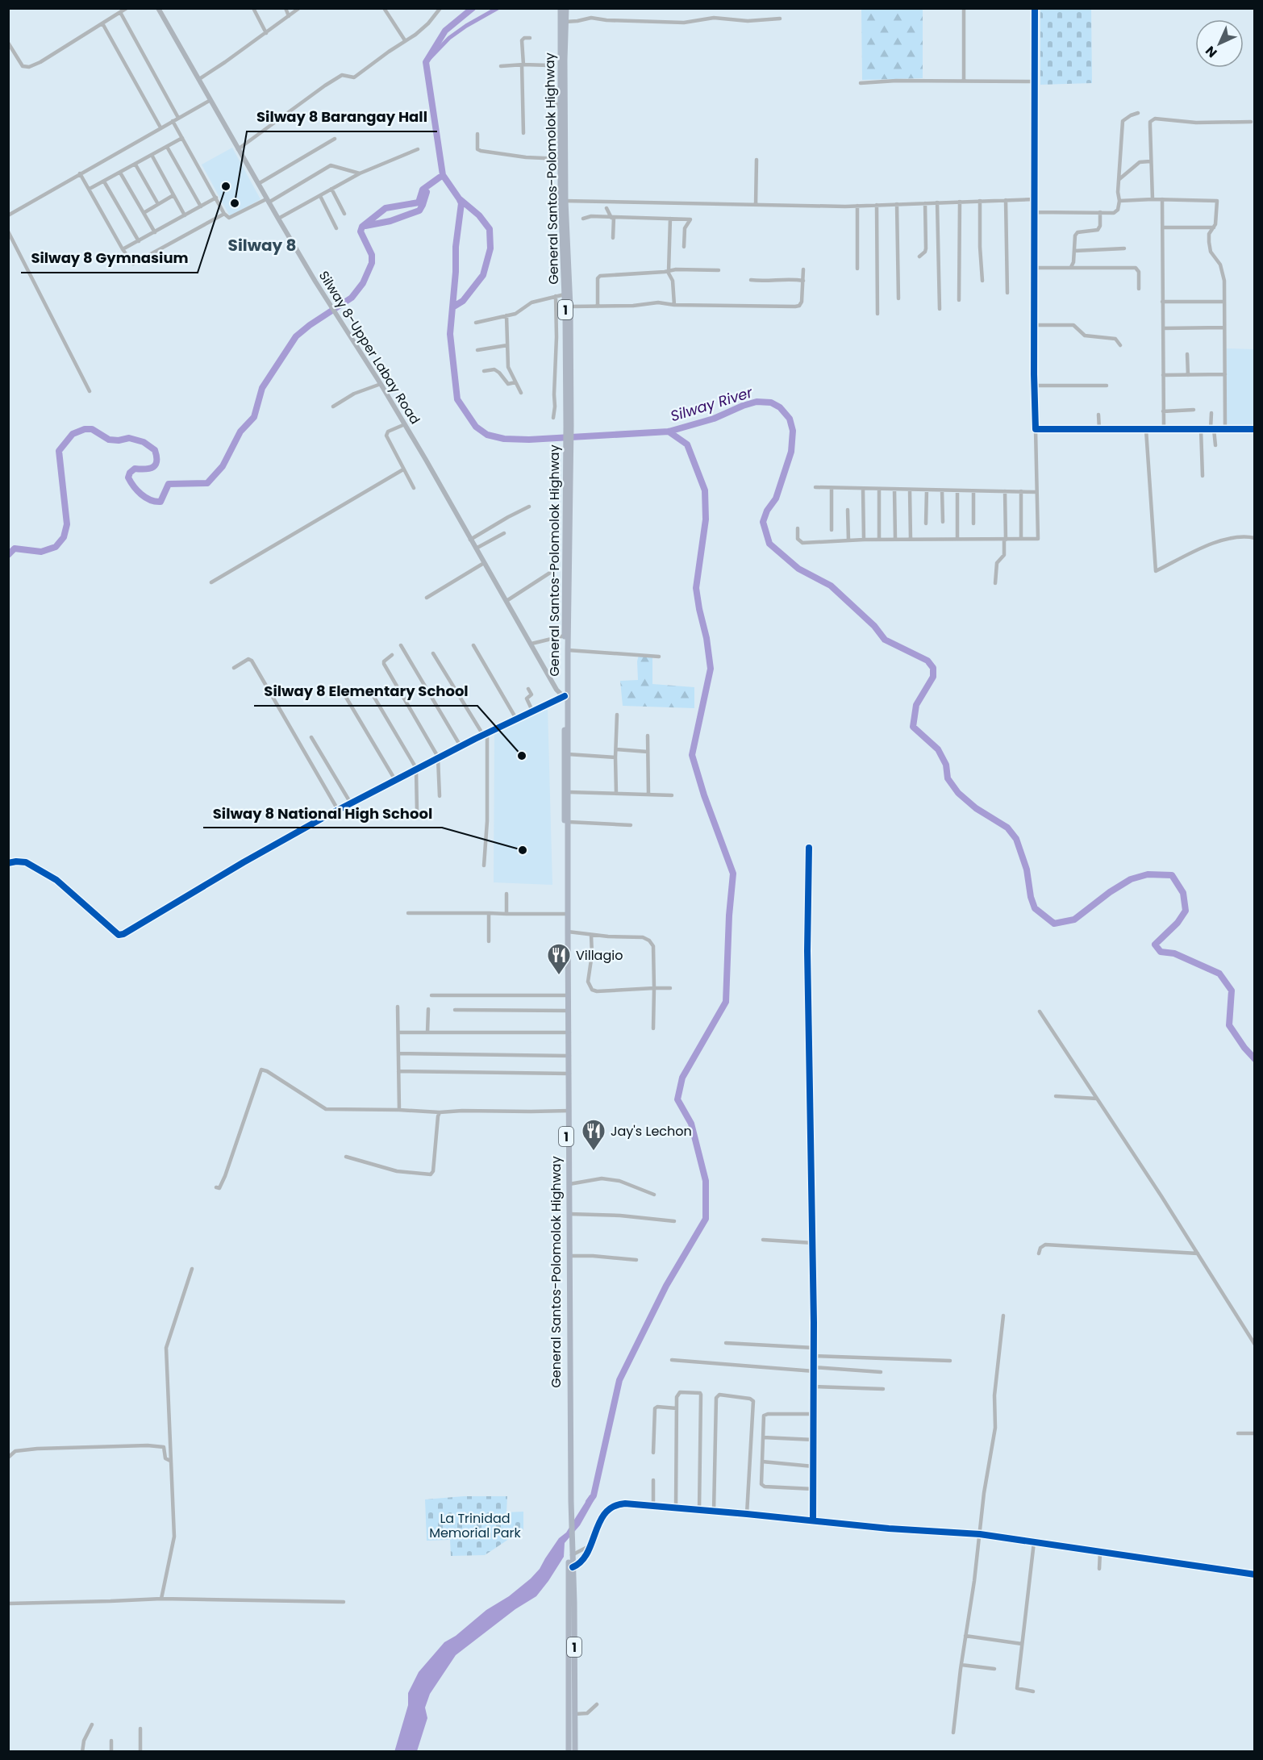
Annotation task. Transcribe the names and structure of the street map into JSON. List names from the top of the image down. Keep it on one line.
{"streets":{"highway":["General Santos-Polomolok Highway","1"],"main road":["Silway 8-Upper Labay Road"]},"crossings":[["General Santos-Polomolok Highway","1"],["General Santos-Polomolok Highway","Silway 8-Upper Labay Road"],["1","Silway 8-Upper Labay Road"]],"districts":["Silway 8"],"water":["Silway River"],"parks":["La Trinidad Memorial Park"],"places":{"other":["Silway 8 Gymnasium","Silway 8 Barangay Hall","Silway 8 Elementary School","Silway 8 National High School"],"restaurant":["Villagio","Jay's Lechon"]},"north":"bottom left"}
